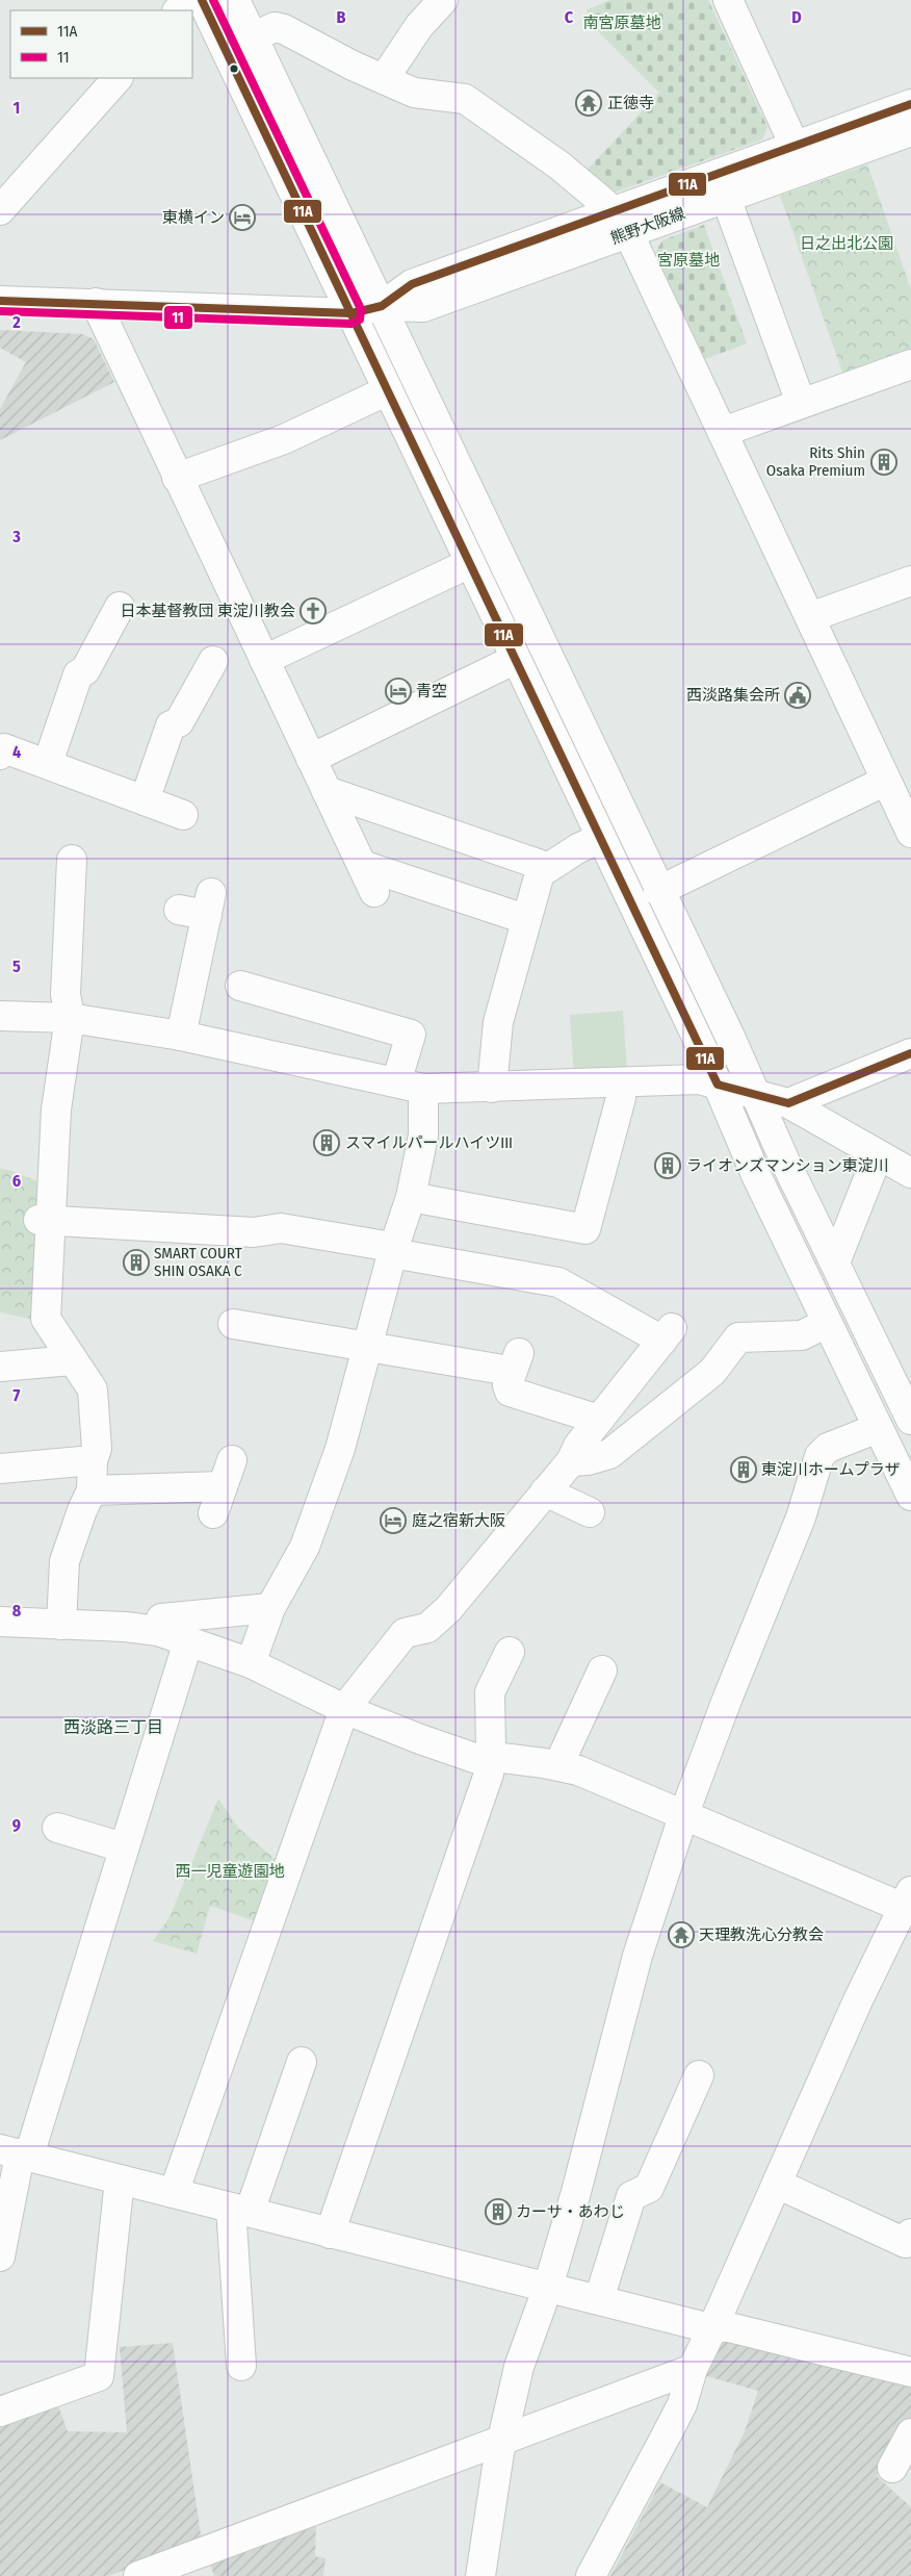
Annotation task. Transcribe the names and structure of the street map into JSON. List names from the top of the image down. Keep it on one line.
{"streets":{"street":["熊野大阪線"]},"districts":["西淡路三丁目"],"parks":["南宮原墓地","日之出北公園","宮原墓地","西一児童遊園地"],"places":{"temple":["正徳寺","天理教洗心分教会"],"hotel":["東横イン","青空","庭之宿新大阪"],"building":["Rits Shin Osaka Premium","スマイルパールハイツIII","ライオンズマンション東淀川","SMART COURT SHIN OSAKA C","東淀川ホームプラザ","カーサ・あわじ"],"church":["日本基督教団 東淀川教会"],"public building":["西淡路集会所"]},"lines":["transit line 11A","transit line 11"],"legend":["11A","11"],"grid":{"columns":["B","C","D"],"rows":["1","2","3","4","5","6","7","8","9"]}}
